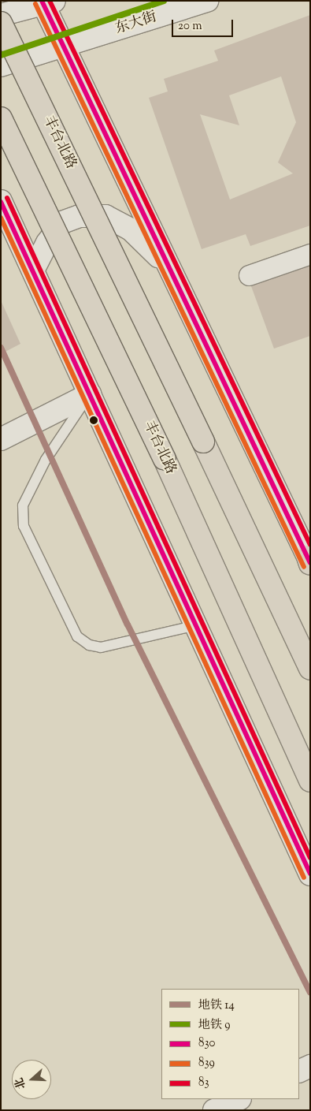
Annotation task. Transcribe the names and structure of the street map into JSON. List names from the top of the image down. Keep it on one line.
{"streets":{"highway":["丰台北路"],"street":["东大街"]},"lines":["metro line 9","transit line 830","transit line 83","transit line 839","metro line 14"],"legend":["地铁 14","地铁 9","830","839","83"],"scale_bar":"20 m","north":"left"}
